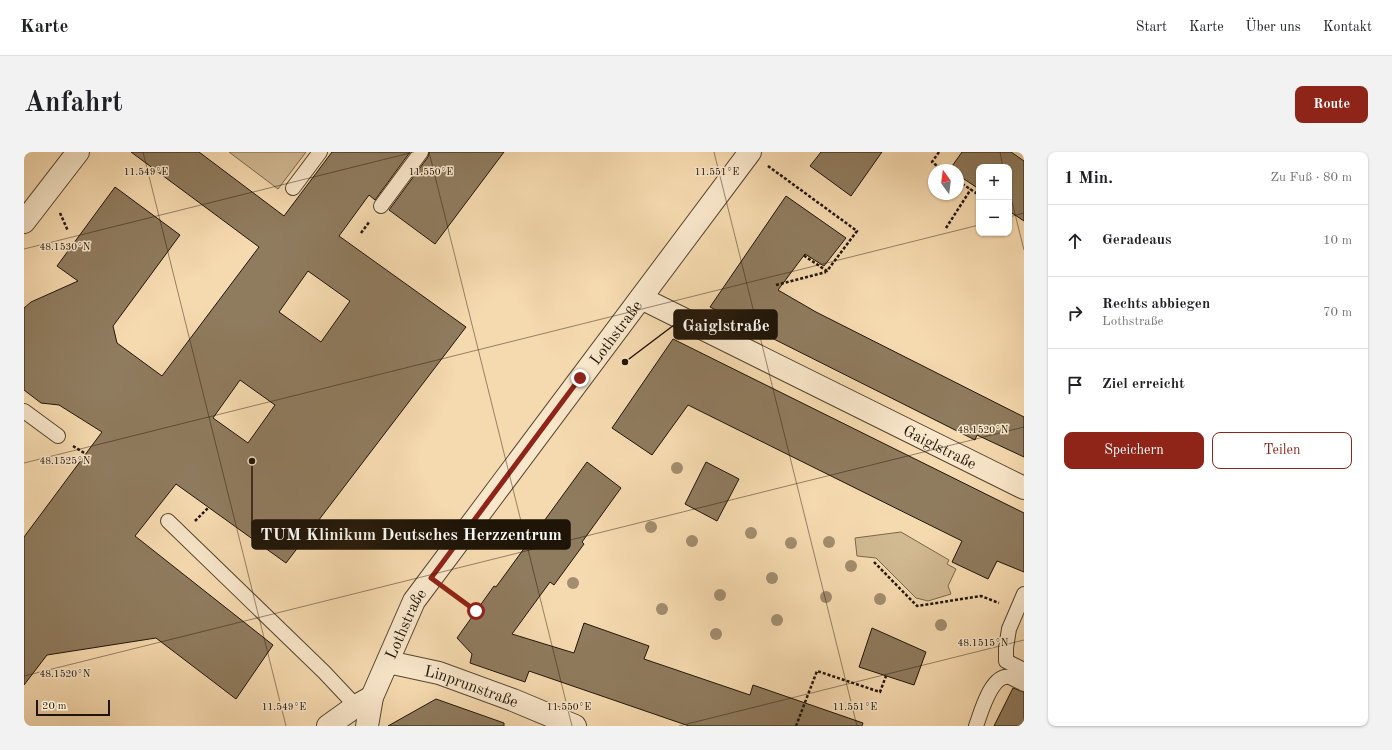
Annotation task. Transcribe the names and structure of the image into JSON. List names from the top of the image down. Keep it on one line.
{"streets":{"street":["Lothstraße","Gaiglstraße","Linprunstraße"]},"crossings":[["Lothstraße","Gaiglstraße"],["Lothstraße","Linprunstraße"]],"places":["Gaiglstraße","TUM Klinikum Deutsches Herzzentrum"],"scale_bar":"20 m","north":"top","page":{"header":"Karte","nav":["Start","Karte","Über uns","Kontakt"],"buttons":["Route",["Speichern","Teilen"]],"title":"Anfahrt","heading":["1 Min.","Zu Fuß · 80 m"],"map_buttons":["+","−"],"list":[["Geradeaus","10 m"],["Rechts abbiegen","Lothstraße","70 m"],"Ziel erreicht"],"scale":"20 m"},"coordinates":["11.549°E","11.550°E","11.551°E","48.1530°N","48.1520°N","48.1525°N","48.1515°N"]}
